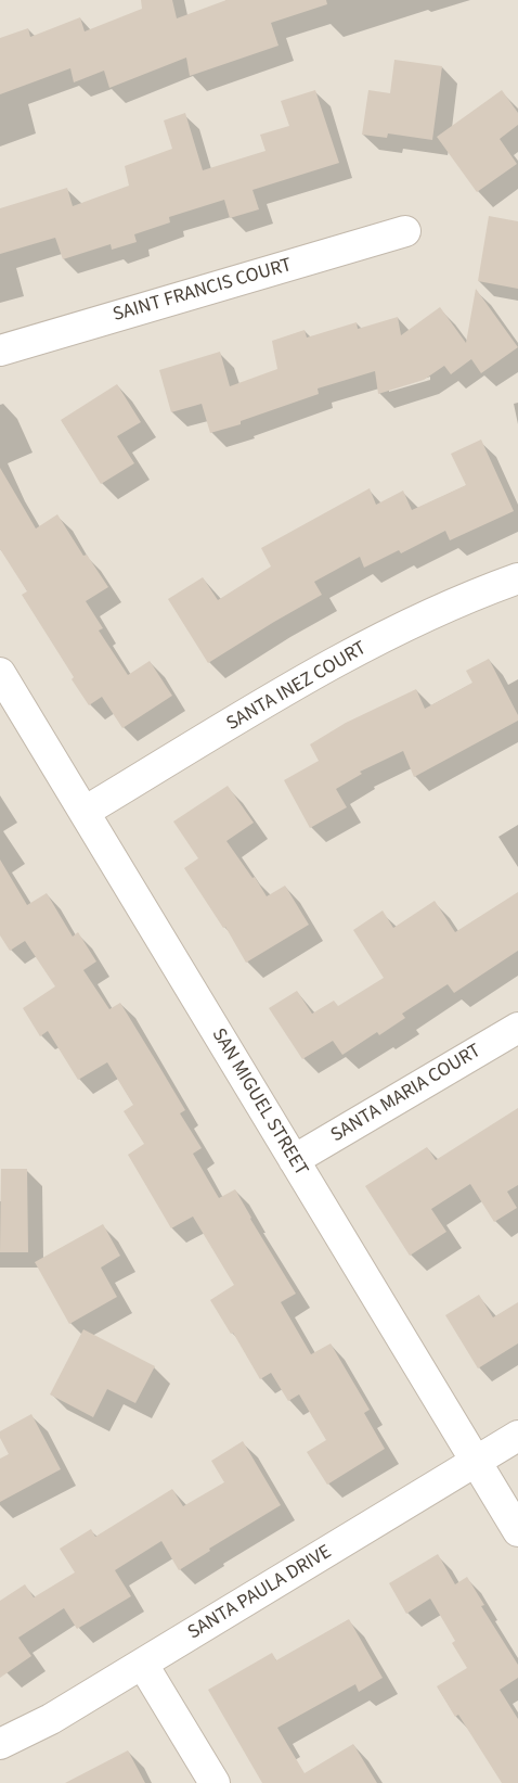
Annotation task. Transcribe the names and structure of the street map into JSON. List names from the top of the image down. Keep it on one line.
{"streets":{"street":["SAINT FRANCIS COURT","SANTA INEZ COURT","SANTA MARIA COURT","SAN MIGUEL STREET","SANTA PAULA DRIVE"]},"crossings":[["SANTA INEZ COURT","SAN MIGUEL STREET"],["SANTA MARIA COURT","SAN MIGUEL STREET"],["SAN MIGUEL STREET","SANTA PAULA DRIVE"]]}
